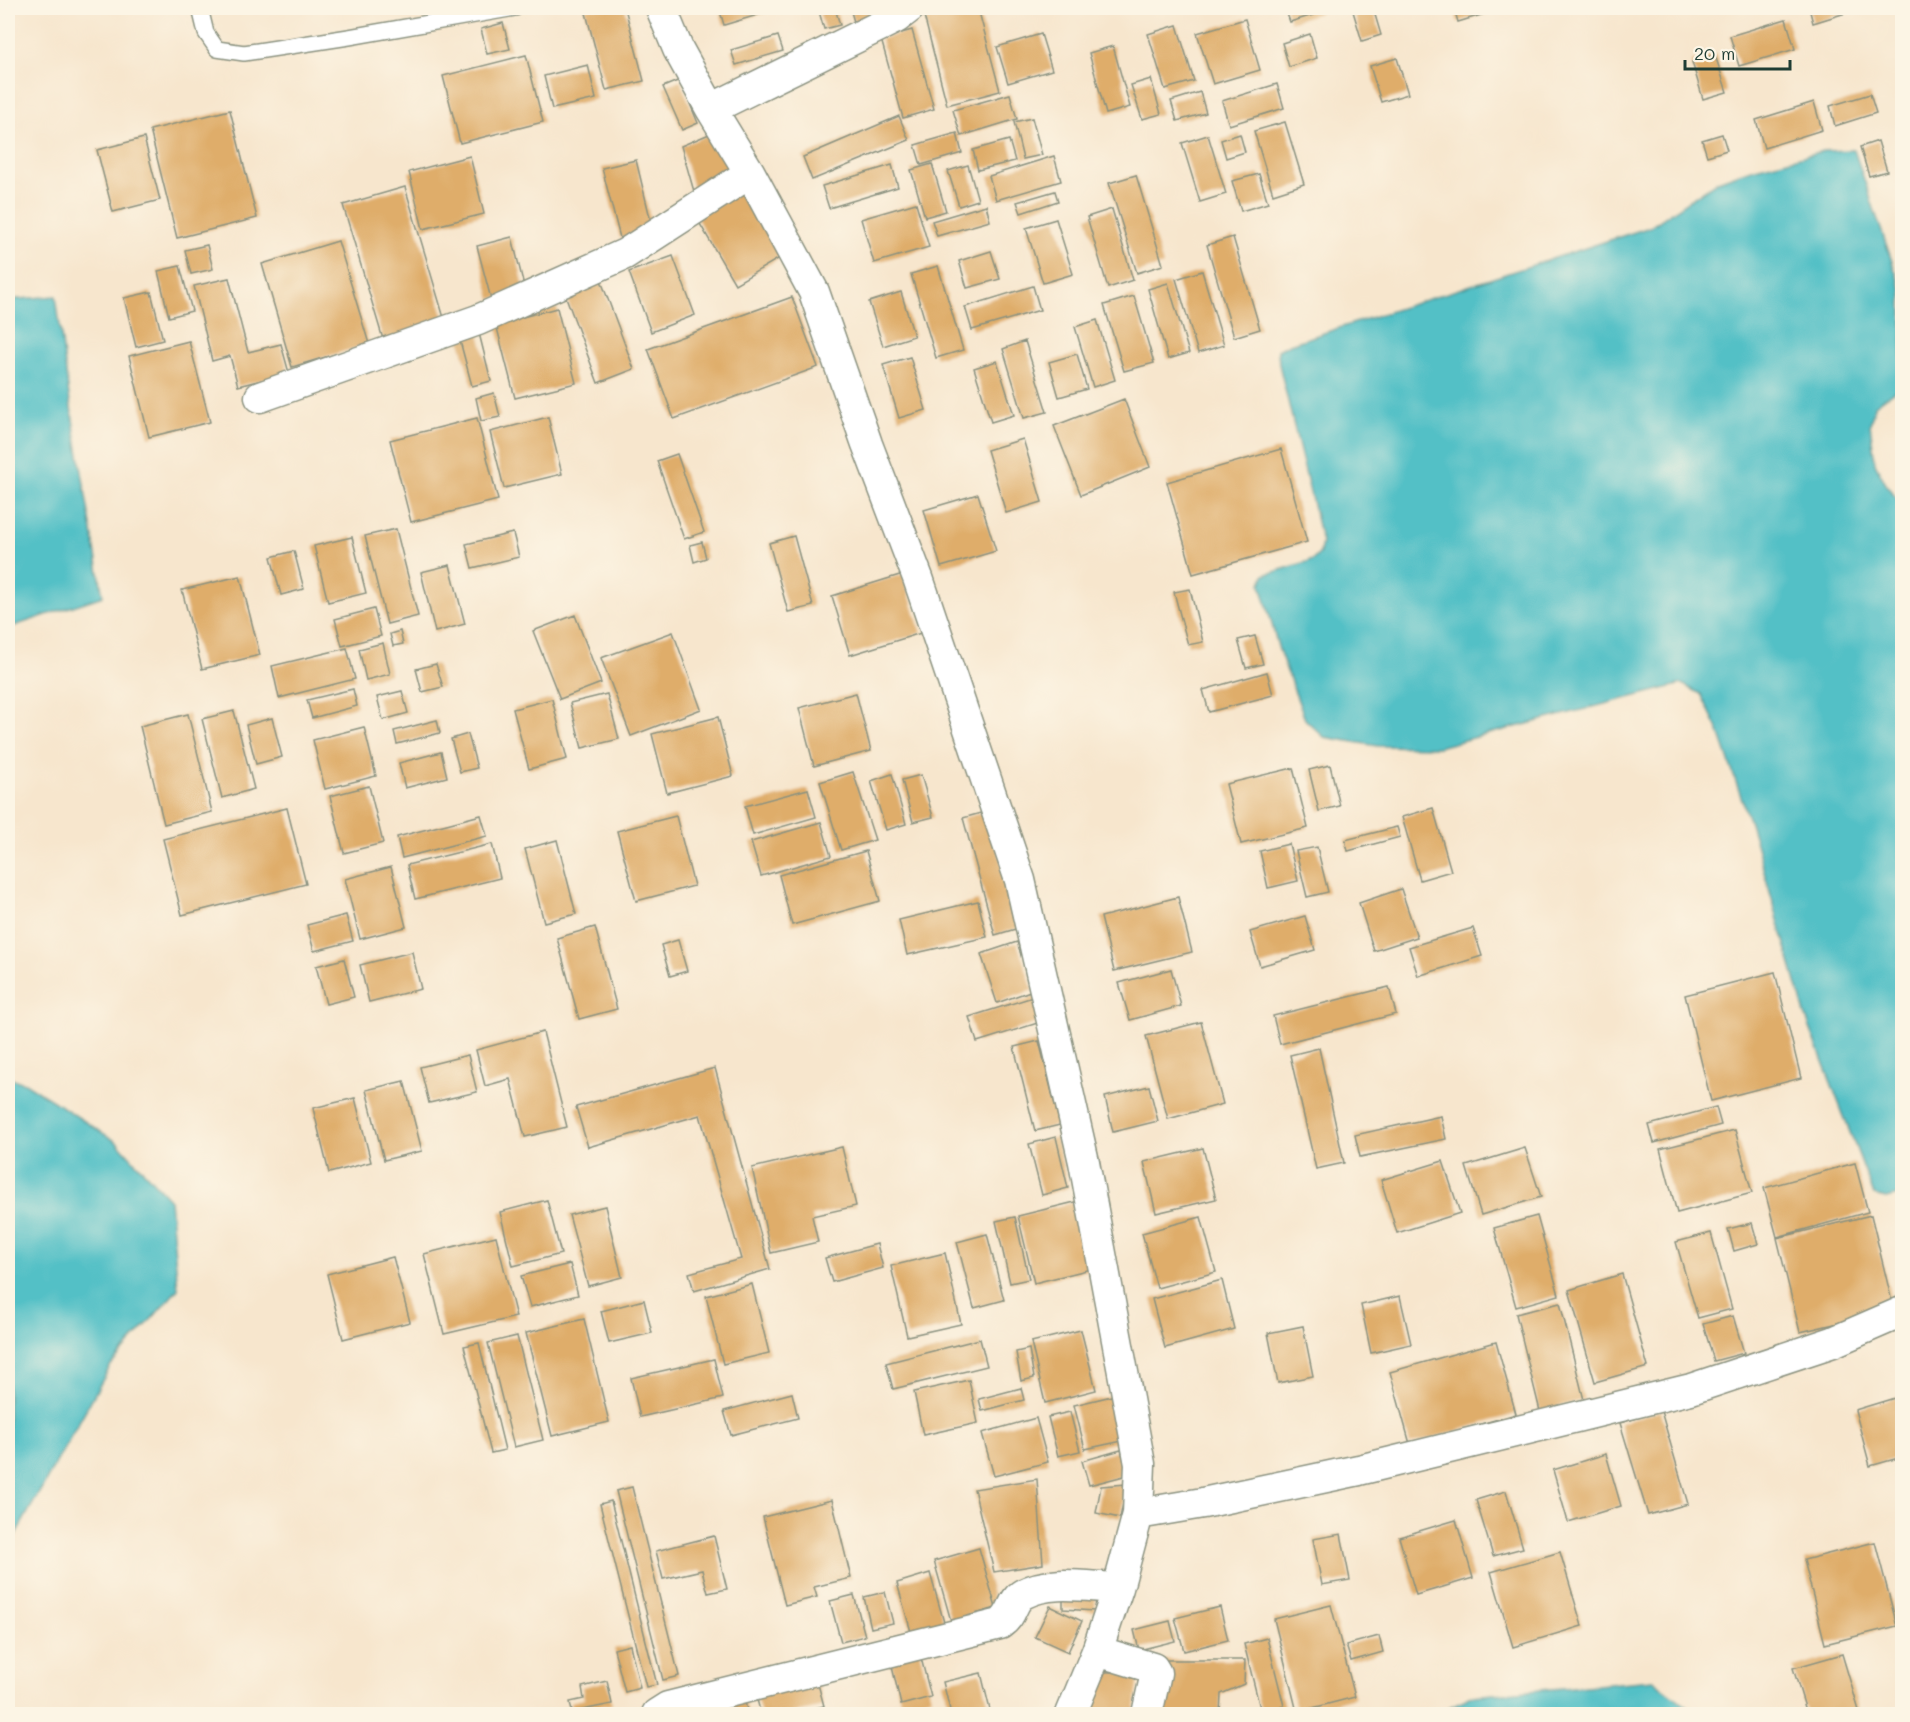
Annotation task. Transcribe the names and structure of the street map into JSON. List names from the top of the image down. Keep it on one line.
{"scale_bar":"20 m"}
